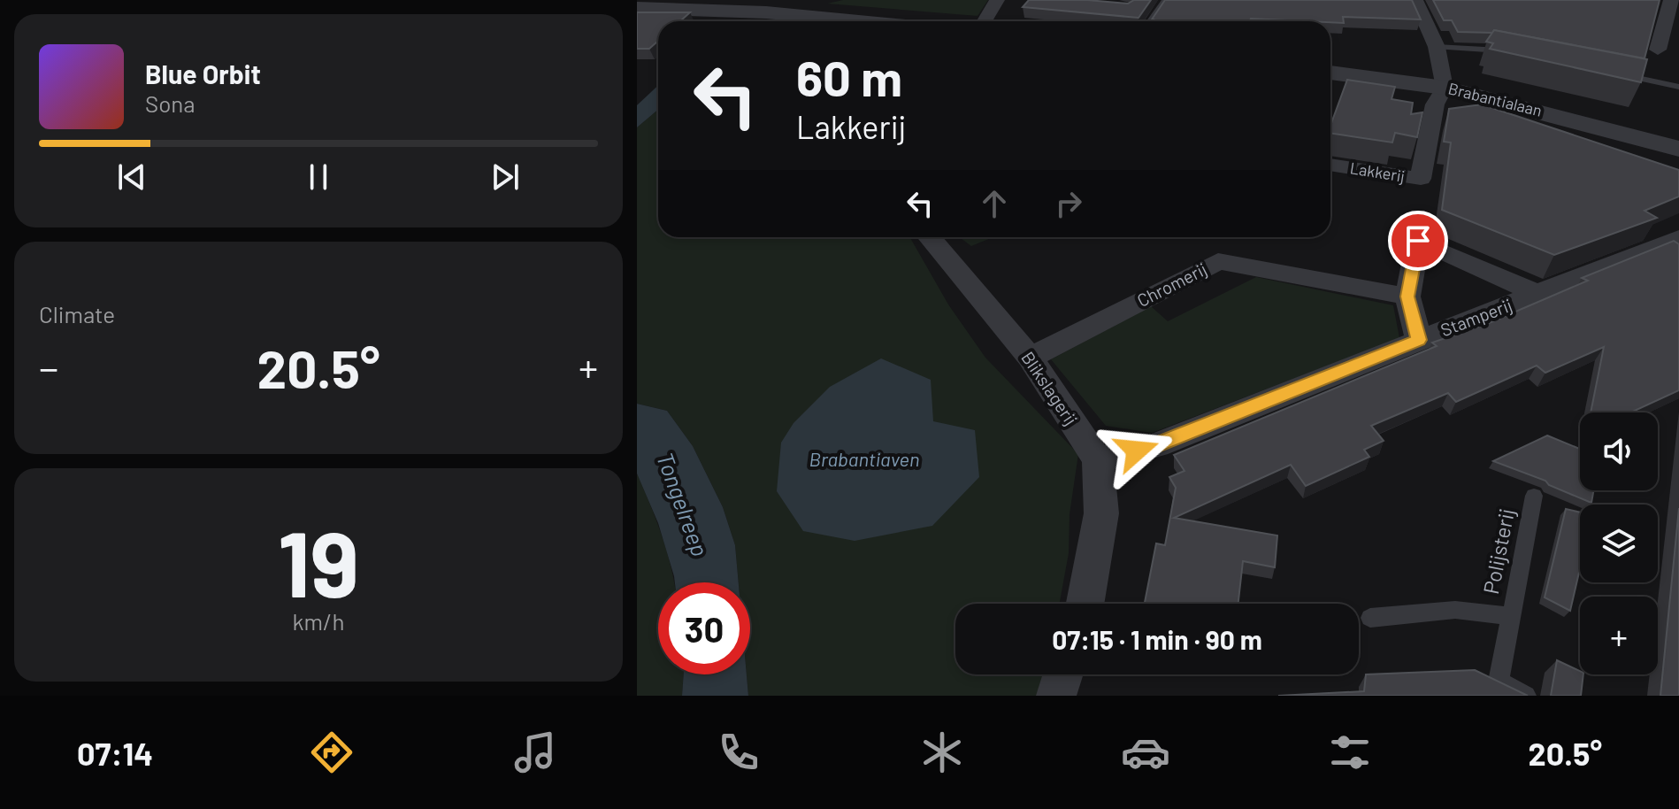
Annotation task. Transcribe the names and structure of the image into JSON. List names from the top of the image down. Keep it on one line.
{"streets":{"street":["Brabantialaan","Lakkerij","Chromerij","Stamperij","Blikslagerij"],"lane":["Polijsterij"]},"crossings":[["Brabantialaan","Lakkerij"],["Chromerij","Stamperij"],["Chromerij","Blikslagerij"],["Stamperij","Blikslagerij"]],"water":["Brabantiaven","Tongelreep"],"page":{"turn":["60 m","Lakkerij"],"song":["Blue Orbit","Sona"],"tile":["Climate",["19","km/h"]],"heat":["−","20.5°","+"],"map_buttons":"+","limit":"30","trip":"07:15 · 1 min · 90 m","tabs":["07:14","20.5°"]}}
